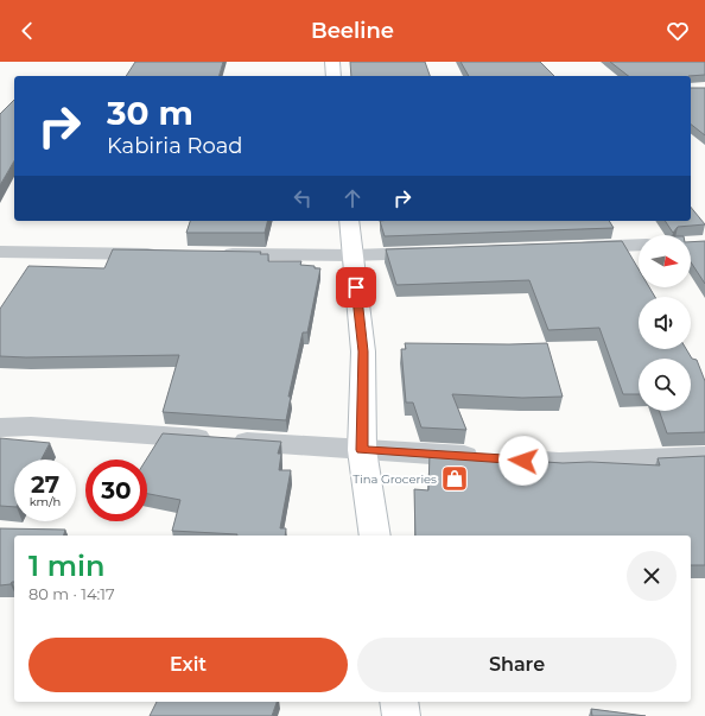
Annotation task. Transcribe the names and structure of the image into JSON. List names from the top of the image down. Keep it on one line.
{"places":{"shop":["Tina Groceries"]},"north":"right","page":{"header":"Beeline","turn":["30 m","Kabiria Road"],"speed":"27 km/h","limit":"30","heading":["1 min","80 m · 14:17"],"buttons":["Exit","Share"]}}
